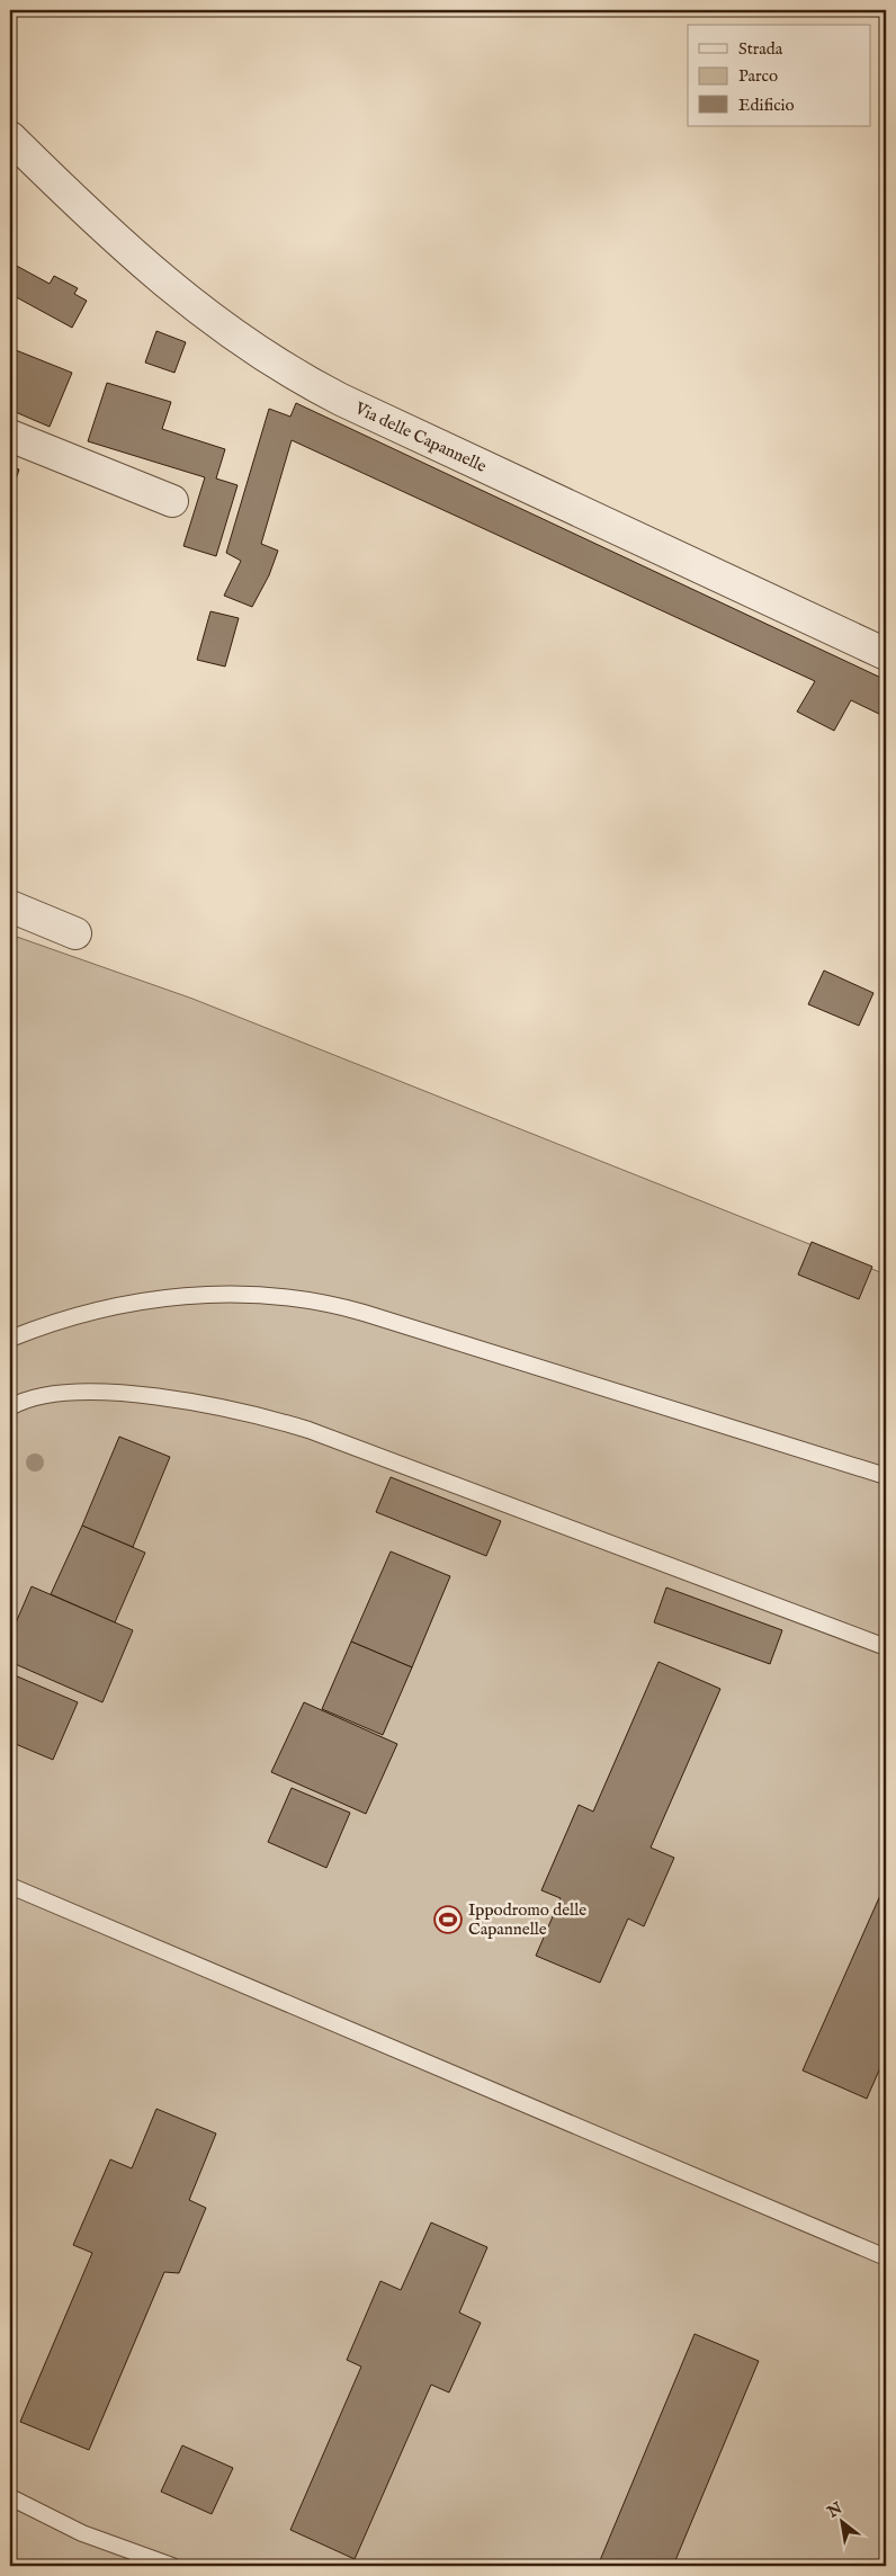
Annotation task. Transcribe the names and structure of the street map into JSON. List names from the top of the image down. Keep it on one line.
{"streets":{"street":["Via delle Capannelle"]},"places":{"sports":["Ippodromo delle Capannelle"]},"legend":["Strada","Parco","Edificio"],"north":"top left"}
